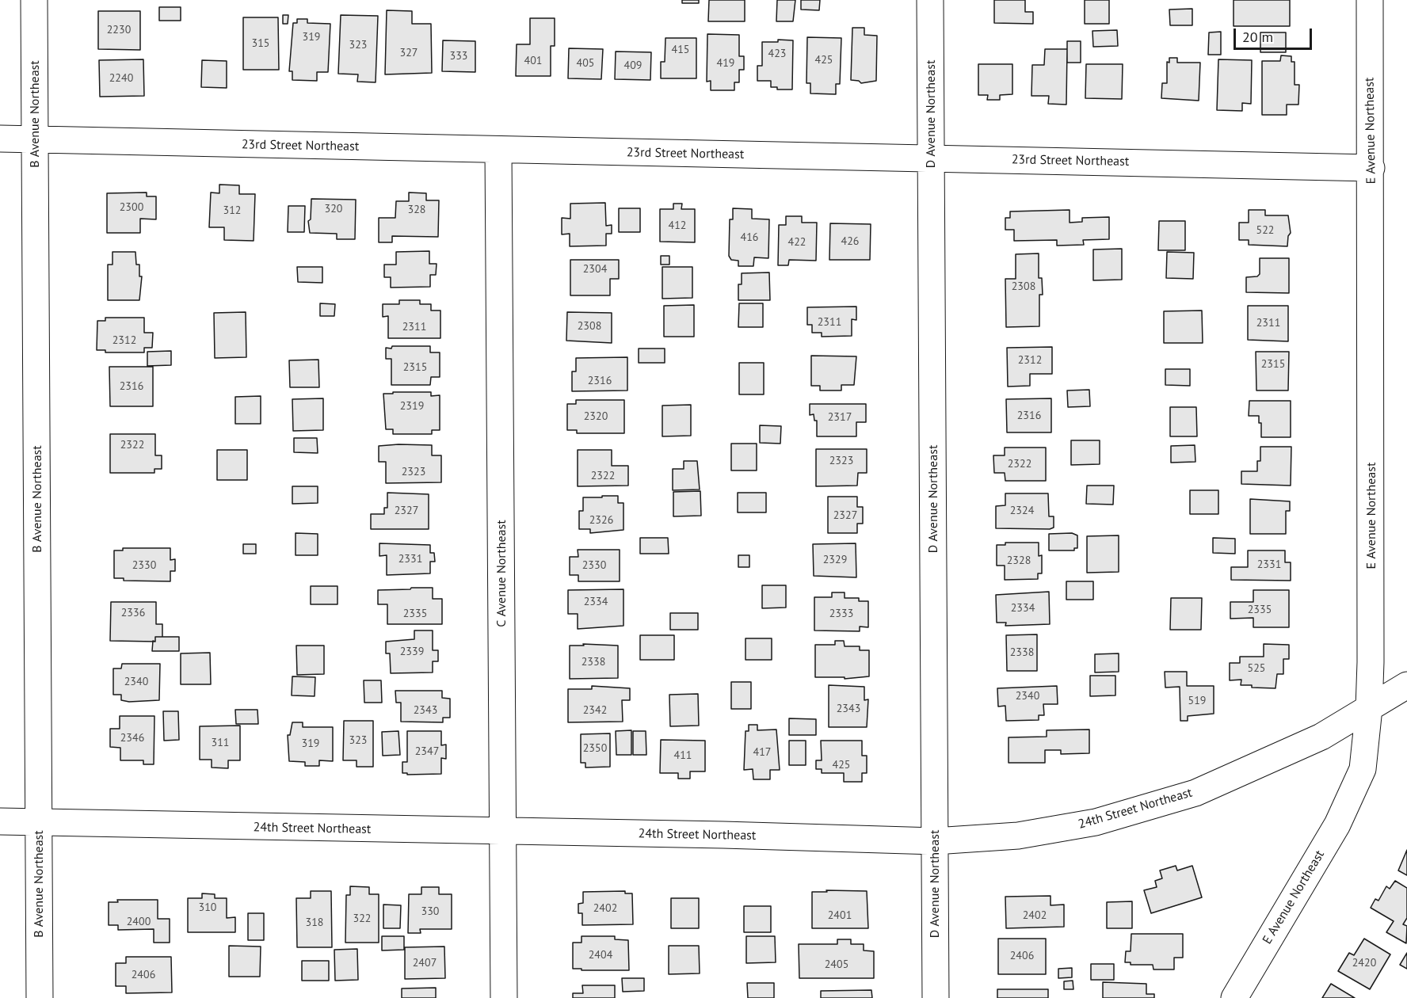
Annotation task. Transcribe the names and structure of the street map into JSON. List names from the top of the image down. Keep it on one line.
{"streets":{"street":["B Avenue Northeast","D Avenue Northeast","E Avenue Northeast","23rd Street Northeast","C Avenue Northeast","24th Street Northeast"]},"crossings":[["B Avenue Northeast","23rd Street Northeast"],["B Avenue Northeast","24th Street Northeast"],["D Avenue Northeast","23rd Street Northeast"],["D Avenue Northeast","24th Street Northeast"],["E Avenue Northeast","23rd Street Northeast"],["E Avenue Northeast","24th Street Northeast"],["23rd Street Northeast","C Avenue Northeast"],["C Avenue Northeast","24th Street Northeast"]],"house_numbers":["2230","319","315","323","415","327","423","333","425","401","405","419","409","2240","2300","320","328","312","412","522","416","426","422","2304","2308","2311","2311","2308","2311","2312","2312","2315","2315","2316","2316","2319","2316","2320","2317","2322","2323","2322","2323","2322","2327","2324","2327","2326","2331","2329","2328","2331","2330","2330","2334","2334","2335","2336","2335","2333","2339","2338","2338","525","2340","2340","519","2343","2343","2342","2346","323","311","319","2350","2347","417","411","425","310","2402","330","2401","2402","322","2400","318","2404","2406","2407","2420","2405","2406"],"scale_bar":"20 m"}
